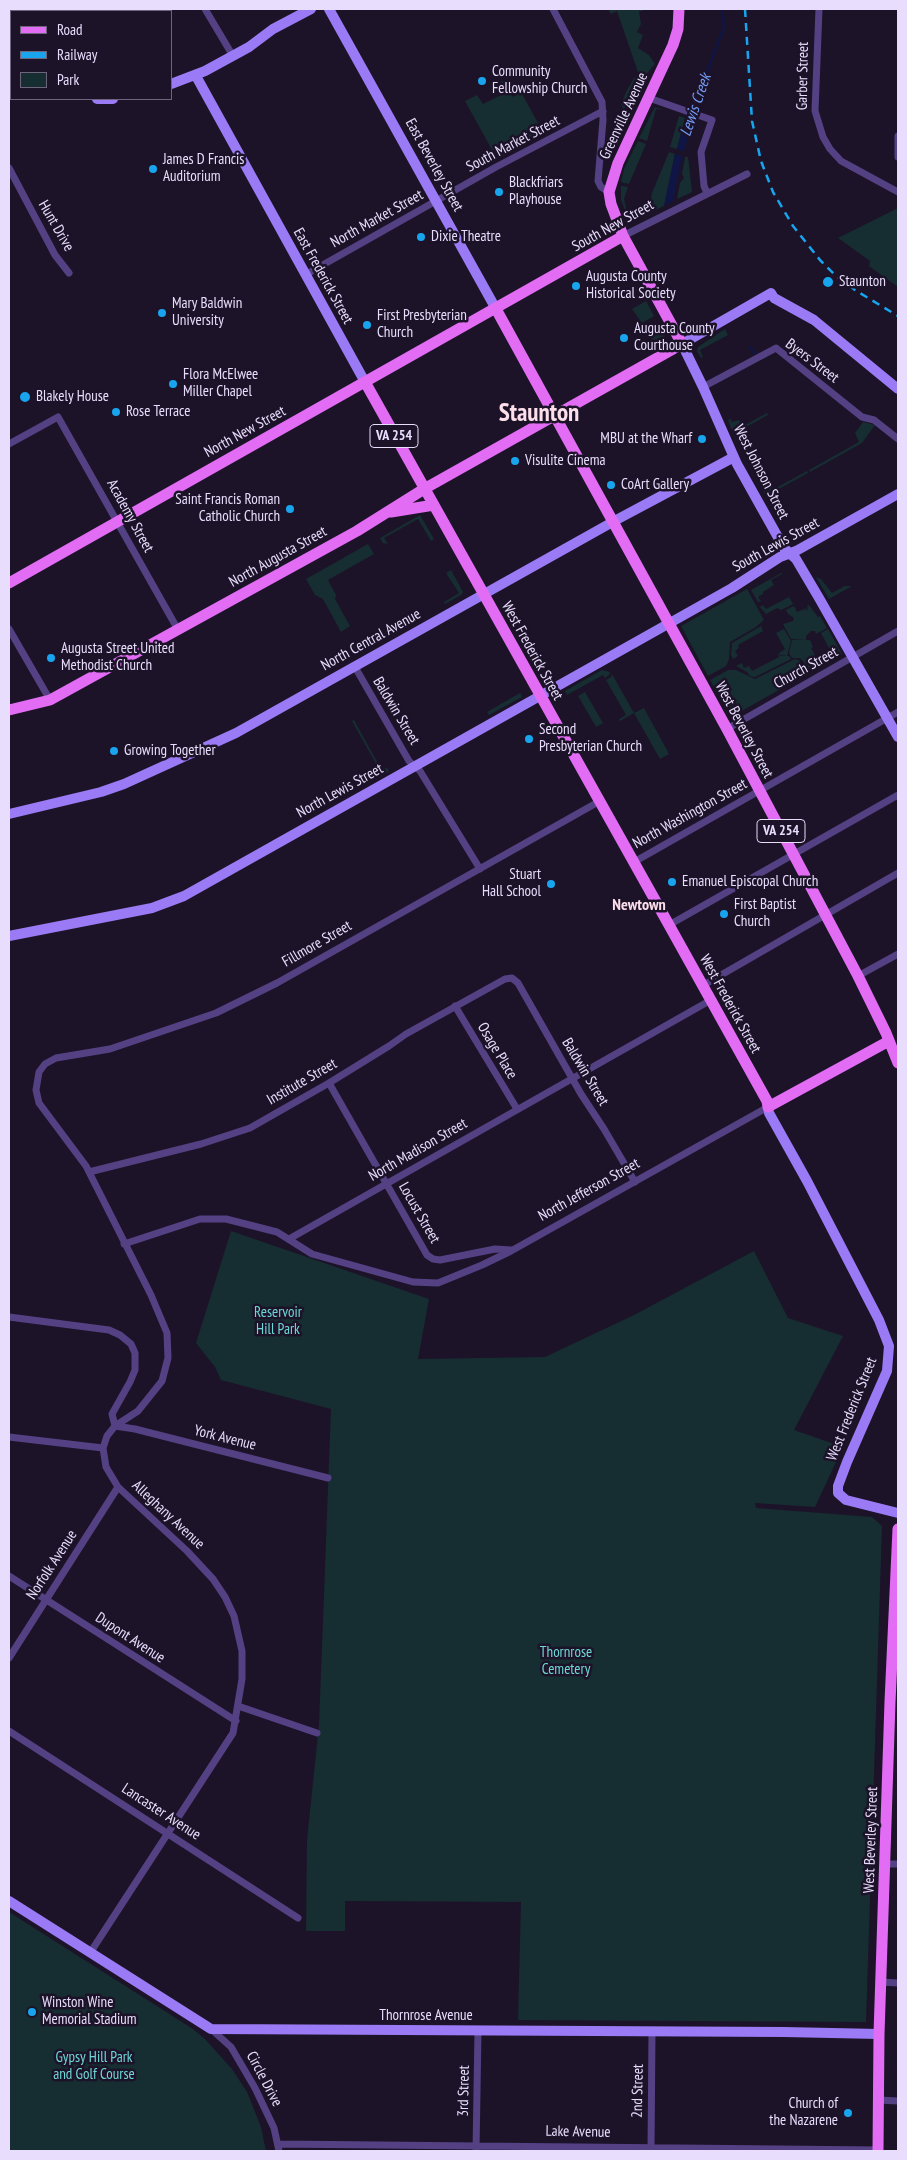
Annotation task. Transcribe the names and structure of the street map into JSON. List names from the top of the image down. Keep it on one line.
{"streets":{"main road":["Greenville Avenue","East Beverley Street","South New Street","East Frederick Street","North New Street","VA 254","North Augusta Street","West Frederick Street","West Beverley Street","North Jefferson Street"],"street":["Garber Street","South Market Street","North Market Street","Hunt Drive","Byers Street","West Johnson Street","Academy Street","South Lewis Street","North Central Avenue","Church Street","Baldwin Street","North Lewis Street","North Washington Street","Fillmore Street","Osage Place","Institute Street","North Madison Street","Locust Street","York Avenue","Alleghany Avenue","Norfolk Avenue","Dupont Avenue","Lancaster Avenue","Thornrose Avenue","Circle Drive","3rd Street","2nd Street","Lake Avenue"]},"crossings":[["South Market Street","East Beverley Street"],["South Market Street","North Market Street"],["East Beverley Street","North Market Street"],["East Beverley Street","South New Street"],["East Beverley Street","North New Street"],["East Beverley Street","North Augusta Street"],["East Beverley Street","West Beverley Street"],["North Market Street","East Frederick Street"],["South New Street","North New Street"],["East Frederick Street","North New Street"],["East Frederick Street","North Augusta Street"],["East Frederick Street","West Frederick Street"],["Byers Street","West Johnson Street"],["North New Street","Academy Street"],["West Johnson Street","South Lewis Street"],["West Johnson Street","North Augusta Street"],["West Johnson Street","North Central Avenue"],["West Johnson Street","Church Street"],["West Johnson Street","North Washington Street"],["Academy Street","North Augusta Street"],["South Lewis Street","West Beverley Street"],["South Lewis Street","North Lewis Street"],["North Augusta Street","West Frederick Street"],["North Augusta Street","West Beverley Street"],["North Central Avenue","West Frederick Street"],["North Central Avenue","Baldwin Street"],["North Central Avenue","West Beverley Street"],["West Frederick Street","North Lewis Street"],["West Frederick Street","North Washington Street"],["West Frederick Street","Fillmore Street"],["West Frederick Street","North Madison Street"],["West Frederick Street","North Jefferson Street"],["Church Street","West Beverley Street"],["Baldwin Street","North Lewis Street"],["Baldwin Street","Fillmore Street"],["Baldwin Street","Institute Street"],["Baldwin Street","North Madison Street"],["Baldwin Street","North Jefferson Street"],["West Beverley Street","North Lewis Street"],["West Beverley Street","North Washington Street"],["West Beverley Street","North Jefferson Street"],["West Beverley Street","Thornrose Avenue"],["West Beverley Street","Lake Avenue"],["Fillmore Street","Institute Street"],["Osage Place","Institute Street"],["Osage Place","North Madison Street"],["Institute Street","Locust Street"],["North Madison Street","North Jefferson Street"],["North Madison Street","Locust Street"],["North Jefferson Street","Locust Street"],["Alleghany Avenue","Norfolk Avenue"],["Alleghany Avenue","Dupont Avenue"],["Alleghany Avenue","Lancaster Avenue"],["Norfolk Avenue","Dupont Avenue"],["Thornrose Avenue","Circle Drive"],["Thornrose Avenue","3rd Street"],["Thornrose Avenue","2nd Street"],["Circle Drive","Lake Avenue"],["3rd Street","Lake Avenue"],["2nd Street","Lake Avenue"]],"districts":["Staunton","Newtown"],"water":["Lewis Creek"],"parks":["Reservoir Hill Park","Thornrose Cemetery","Gypsy Hill Park and Golf Course"],"places":["Community Fellowship Church","James D Francis Auditorium","Blackfriars Playhouse","Dixie Theatre","Staunton","Augusta County Historical Society","Mary Baldwin University","First Presbyterian Church","Augusta County Courthouse","Flora McElwee Miller Chapel","Blakely House","Rose Terrace","MBU at the Wharf","Visulite Cinema","CoArt Gallery","Saint Francis Roman Catholic Church","Augusta Street United Methodist Church","Second Presbyterian Church","Growing Together","Emanuel Episcopal Church","Stuart Hall School","First Baptist Church","Winston Wine Memorial Stadium","Church of the Nazarene"],"legend":["Road","Railway","Park"]}
